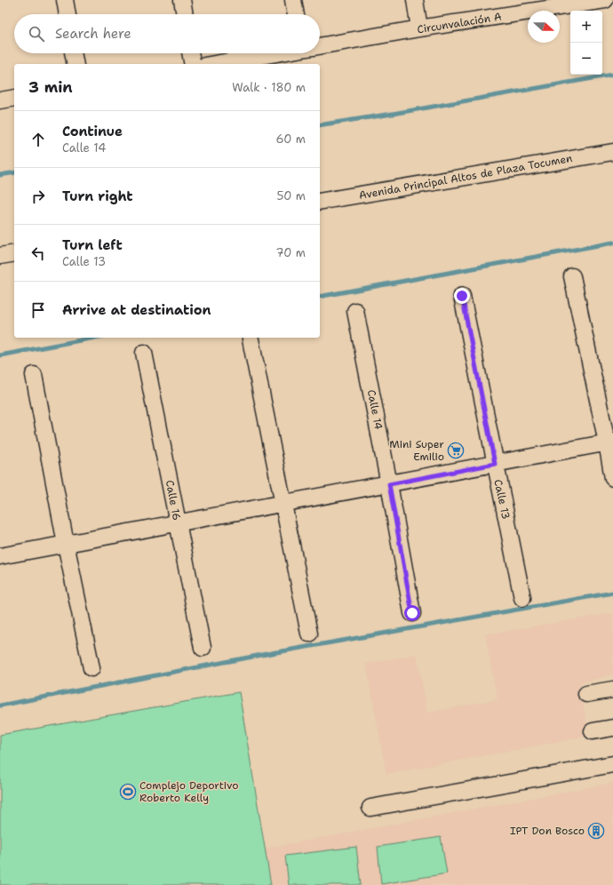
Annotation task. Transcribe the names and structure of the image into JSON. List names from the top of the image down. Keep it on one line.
{"streets":{"street":["Circunvalación A","Avenida Principal Altos de Plaza Tocumen","Calle 14","Calle 13","Calle 16"]},"places":{"supermarket":["Mini Super Emilio"],"sports":["Complejo Deportivo Roberto Kelly"],"building":["IPT Don Bosco"]},"north":"right","page":{"map_buttons":["+","−"],"search":"Search here","heading":["3 min","Walk · 180 m"],"list":[["Continue","Calle 14","60 m"],["Turn right","50 m"],["Turn left","Calle 13","70 m"],"Arrive at destination"]}}
